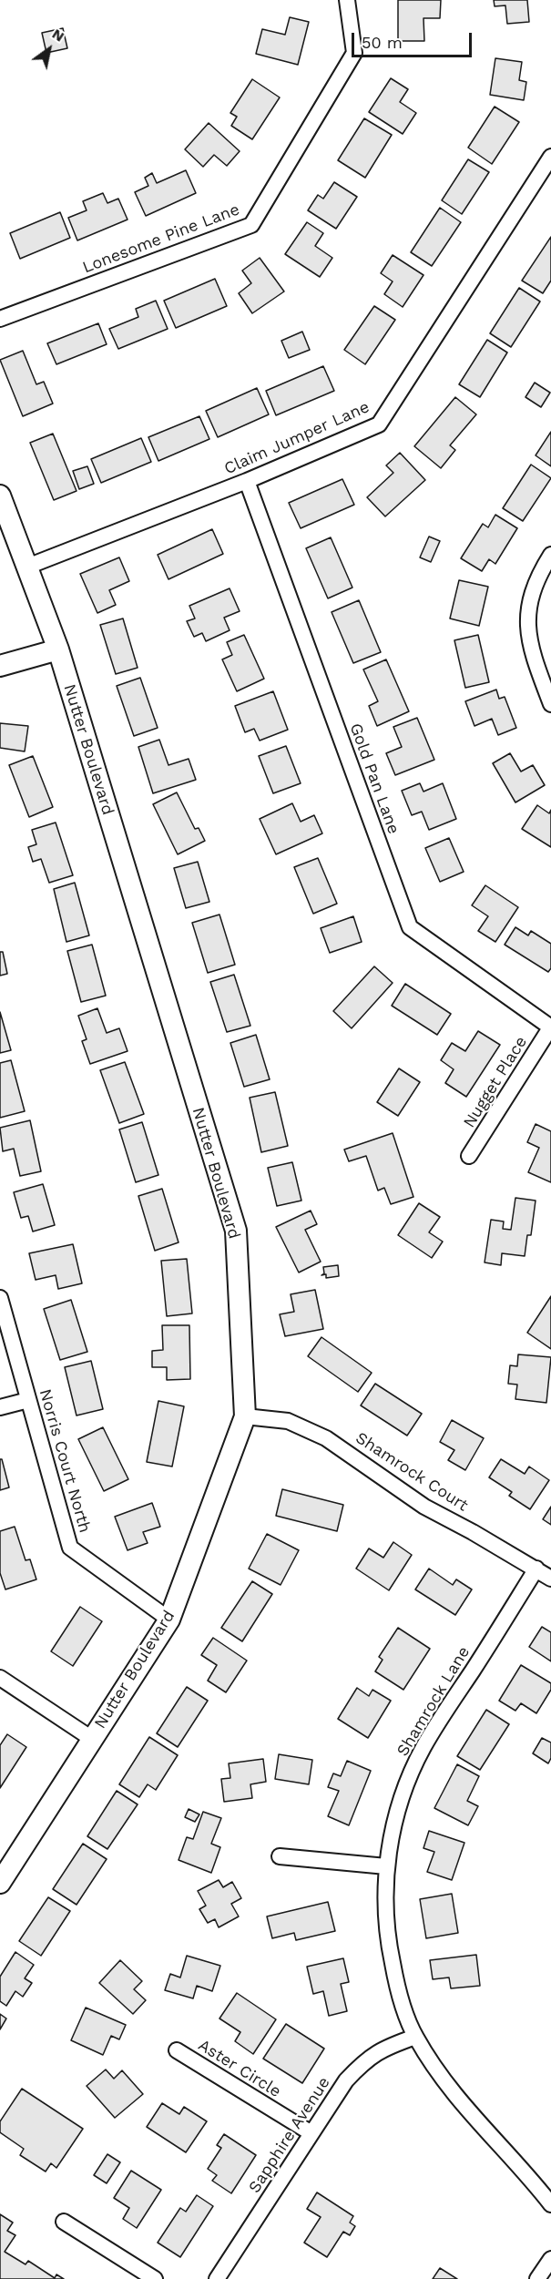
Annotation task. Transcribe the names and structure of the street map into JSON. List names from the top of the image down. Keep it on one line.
{"streets":{"street":["Lonesome Pine Lane","Claim Jumper Lane","Nutter Boulevard","Gold Pan Lane","Nugget Place","Norris Court North","Shamrock Court","Shamrock Lane","Aster Circle","Sapphire Avenue"]},"crossings":[["Claim Jumper Lane","Nutter Boulevard"],["Claim Jumper Lane","Gold Pan Lane"],["Nutter Boulevard","Norris Court North"],["Nutter Boulevard","Shamrock Court"],["Gold Pan Lane","Nugget Place"],["Shamrock Court","Shamrock Lane"],["Shamrock Lane","Sapphire Avenue"],["Aster Circle","Sapphire Avenue"]],"scale_bar":"50 m","north":"top right"}
